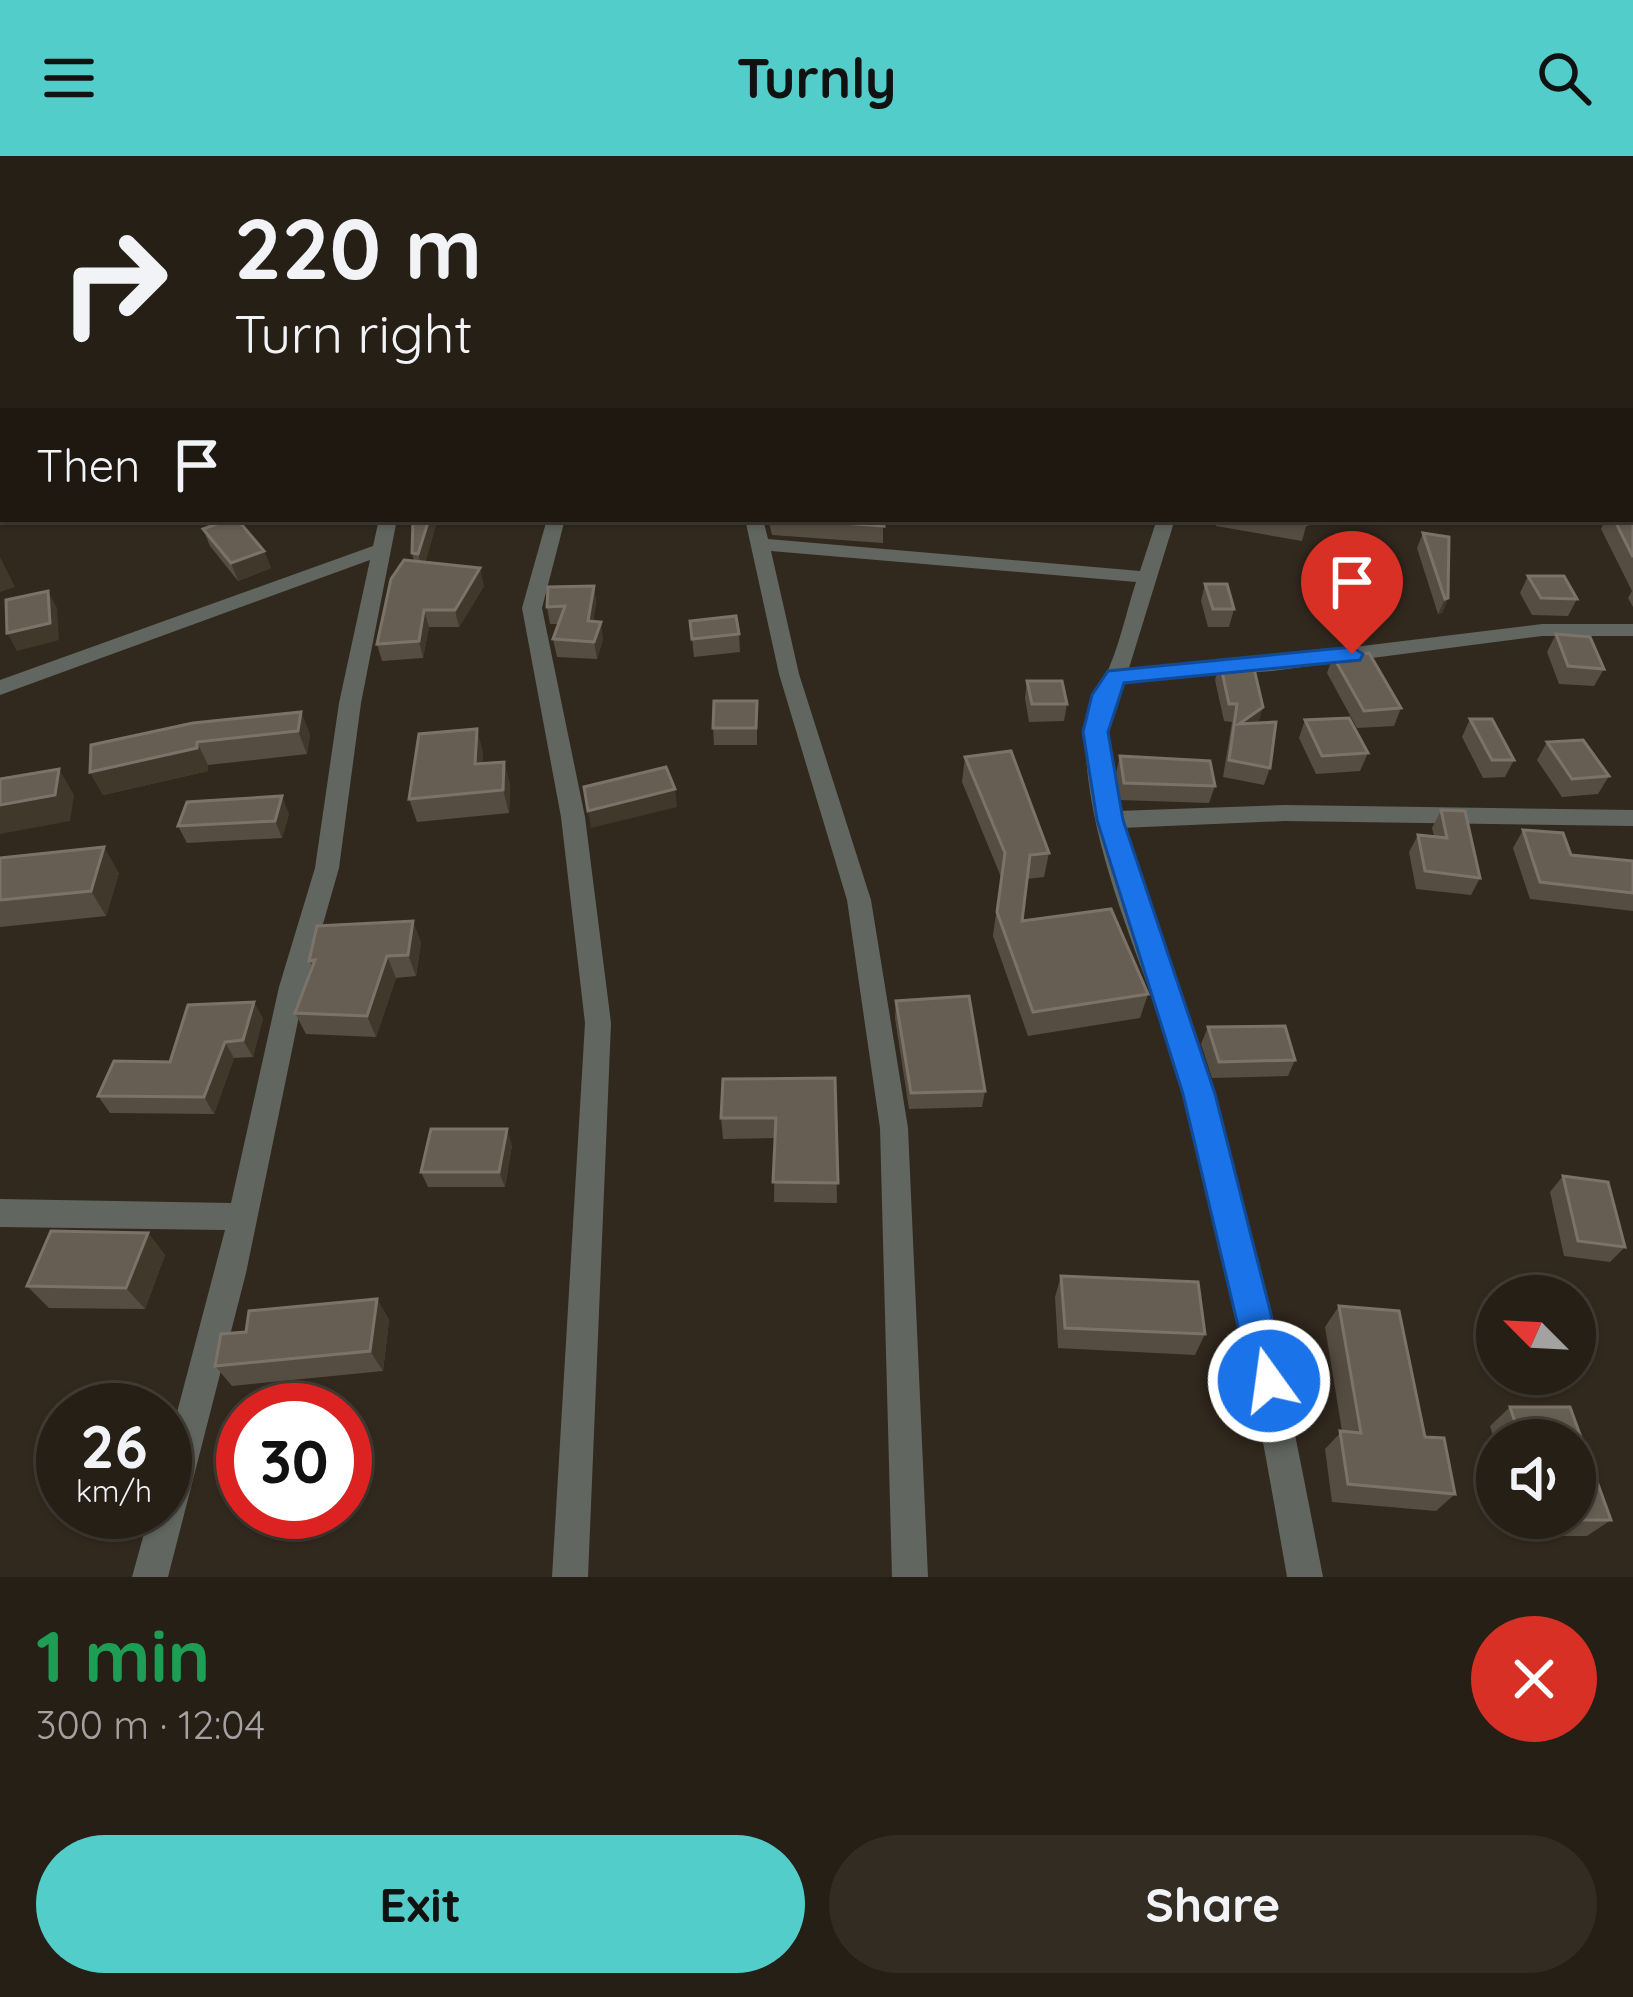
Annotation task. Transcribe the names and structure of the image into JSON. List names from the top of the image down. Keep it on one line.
{"north":"top left","page":{"header":"Turnly","turn":["220 m","Turn right"],"then":"Then","speed":"26 km/h","limit":"30","heading":["1 min","300 m · 12:04"],"buttons":["Exit","Share"]}}
